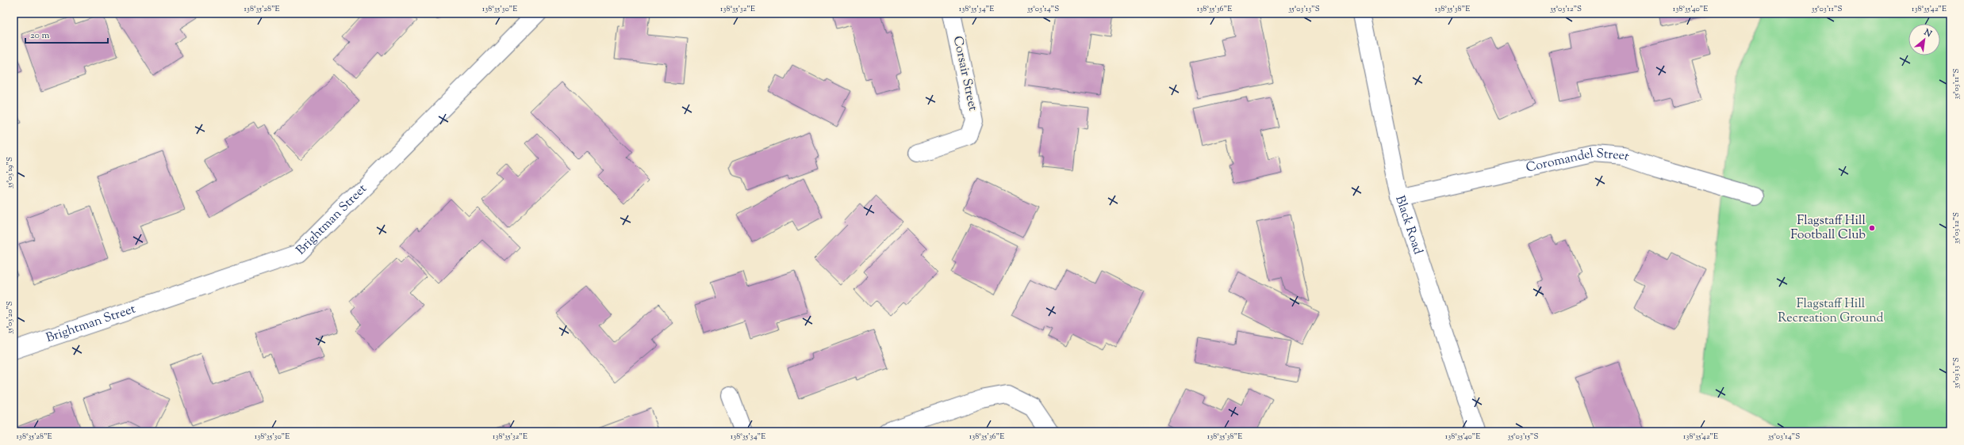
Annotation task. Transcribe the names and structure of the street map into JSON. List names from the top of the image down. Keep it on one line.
{"streets":{"street":["Corsair Street","Coromandel Street","Brightman Street","Black Road"]},"crossings":[["Coromandel Street","Black Road"]],"parks":["Flagstaff Hill Recreation Ground"],"places":["Flagstaff Hill Football Club"],"scale_bar":"20 m","north":"top right","coordinates":["138°35'28\"E","138°35'30\"E","138°35'32\"E","138°35'34\"E","35°03'14\"S","138°35'36\"E","35°03'13\"S","138°35'38\"E","35°03'12\"S","138°35'40\"E","35°03'11\"S","138°35'42\"E","35°03'19\"S","35°03'20\"S","35°03'15\"S"]}
